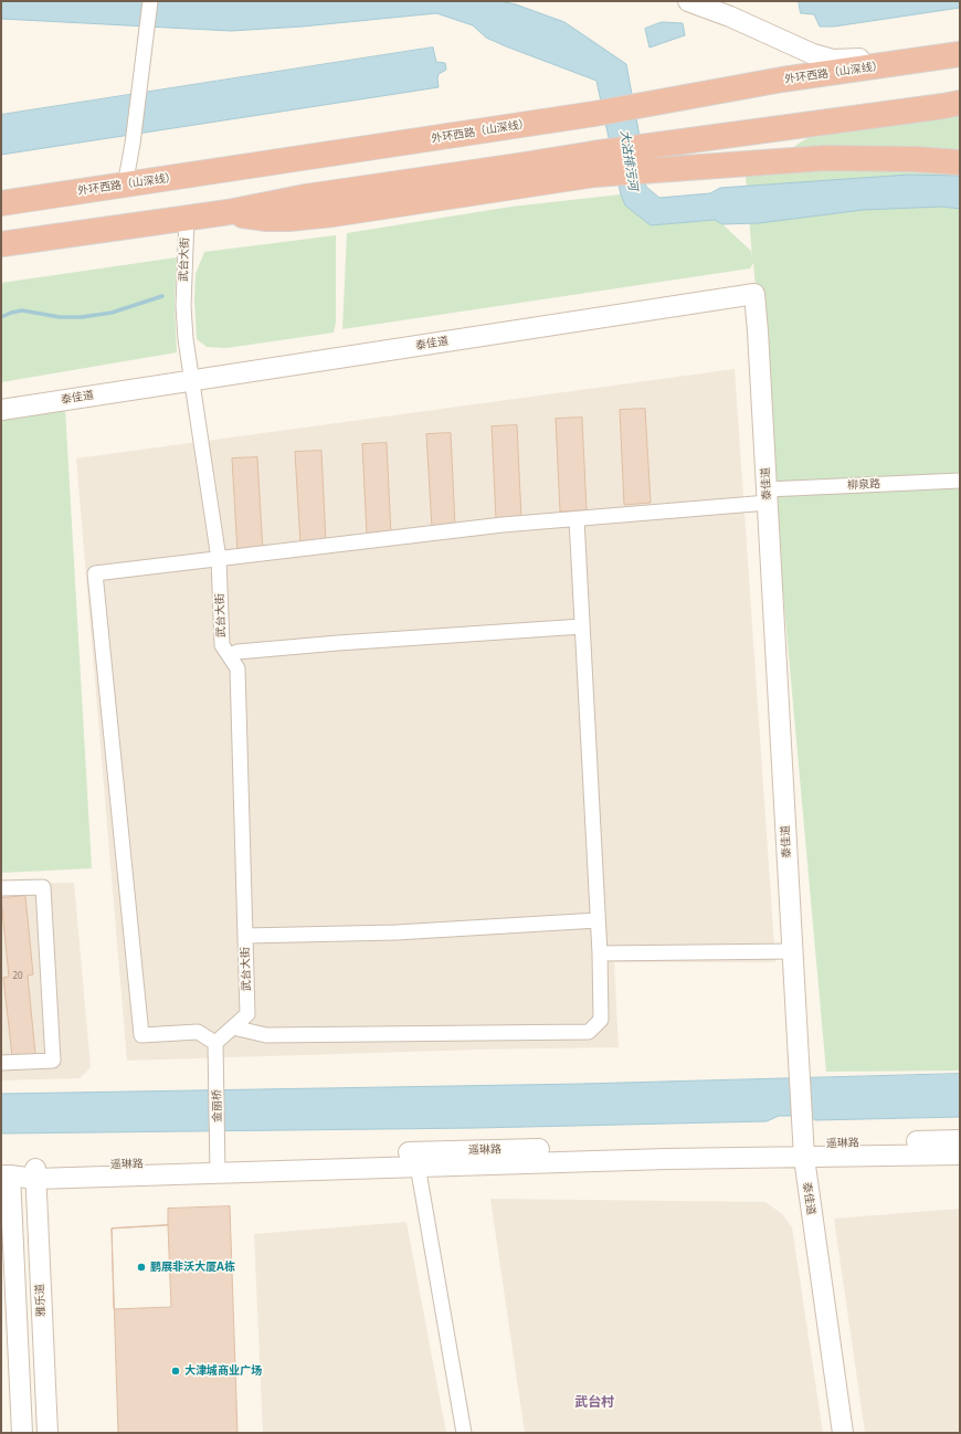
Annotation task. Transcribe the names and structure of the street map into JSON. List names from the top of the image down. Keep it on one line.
{"streets":{"highway":["外环西路（山深线）"],"street":["武台大街","泰佳道","柳泉路","金丽桥","遥琳路","雅乐道"]},"crossings":[["武台大街","泰佳道"],["武台大街","柳泉路"],["武台大街","金丽桥"],["泰佳道","柳泉路"],["泰佳道","遥琳路"],["柳泉路","金丽桥"],["金丽桥","遥琳路"],["遥琳路","雅乐道"]],"districts":["武台村"],"water":["大沽排污河"],"places":["鹏展非沃大厦A栋","大津城商业广场"],"house_numbers":["20"]}
